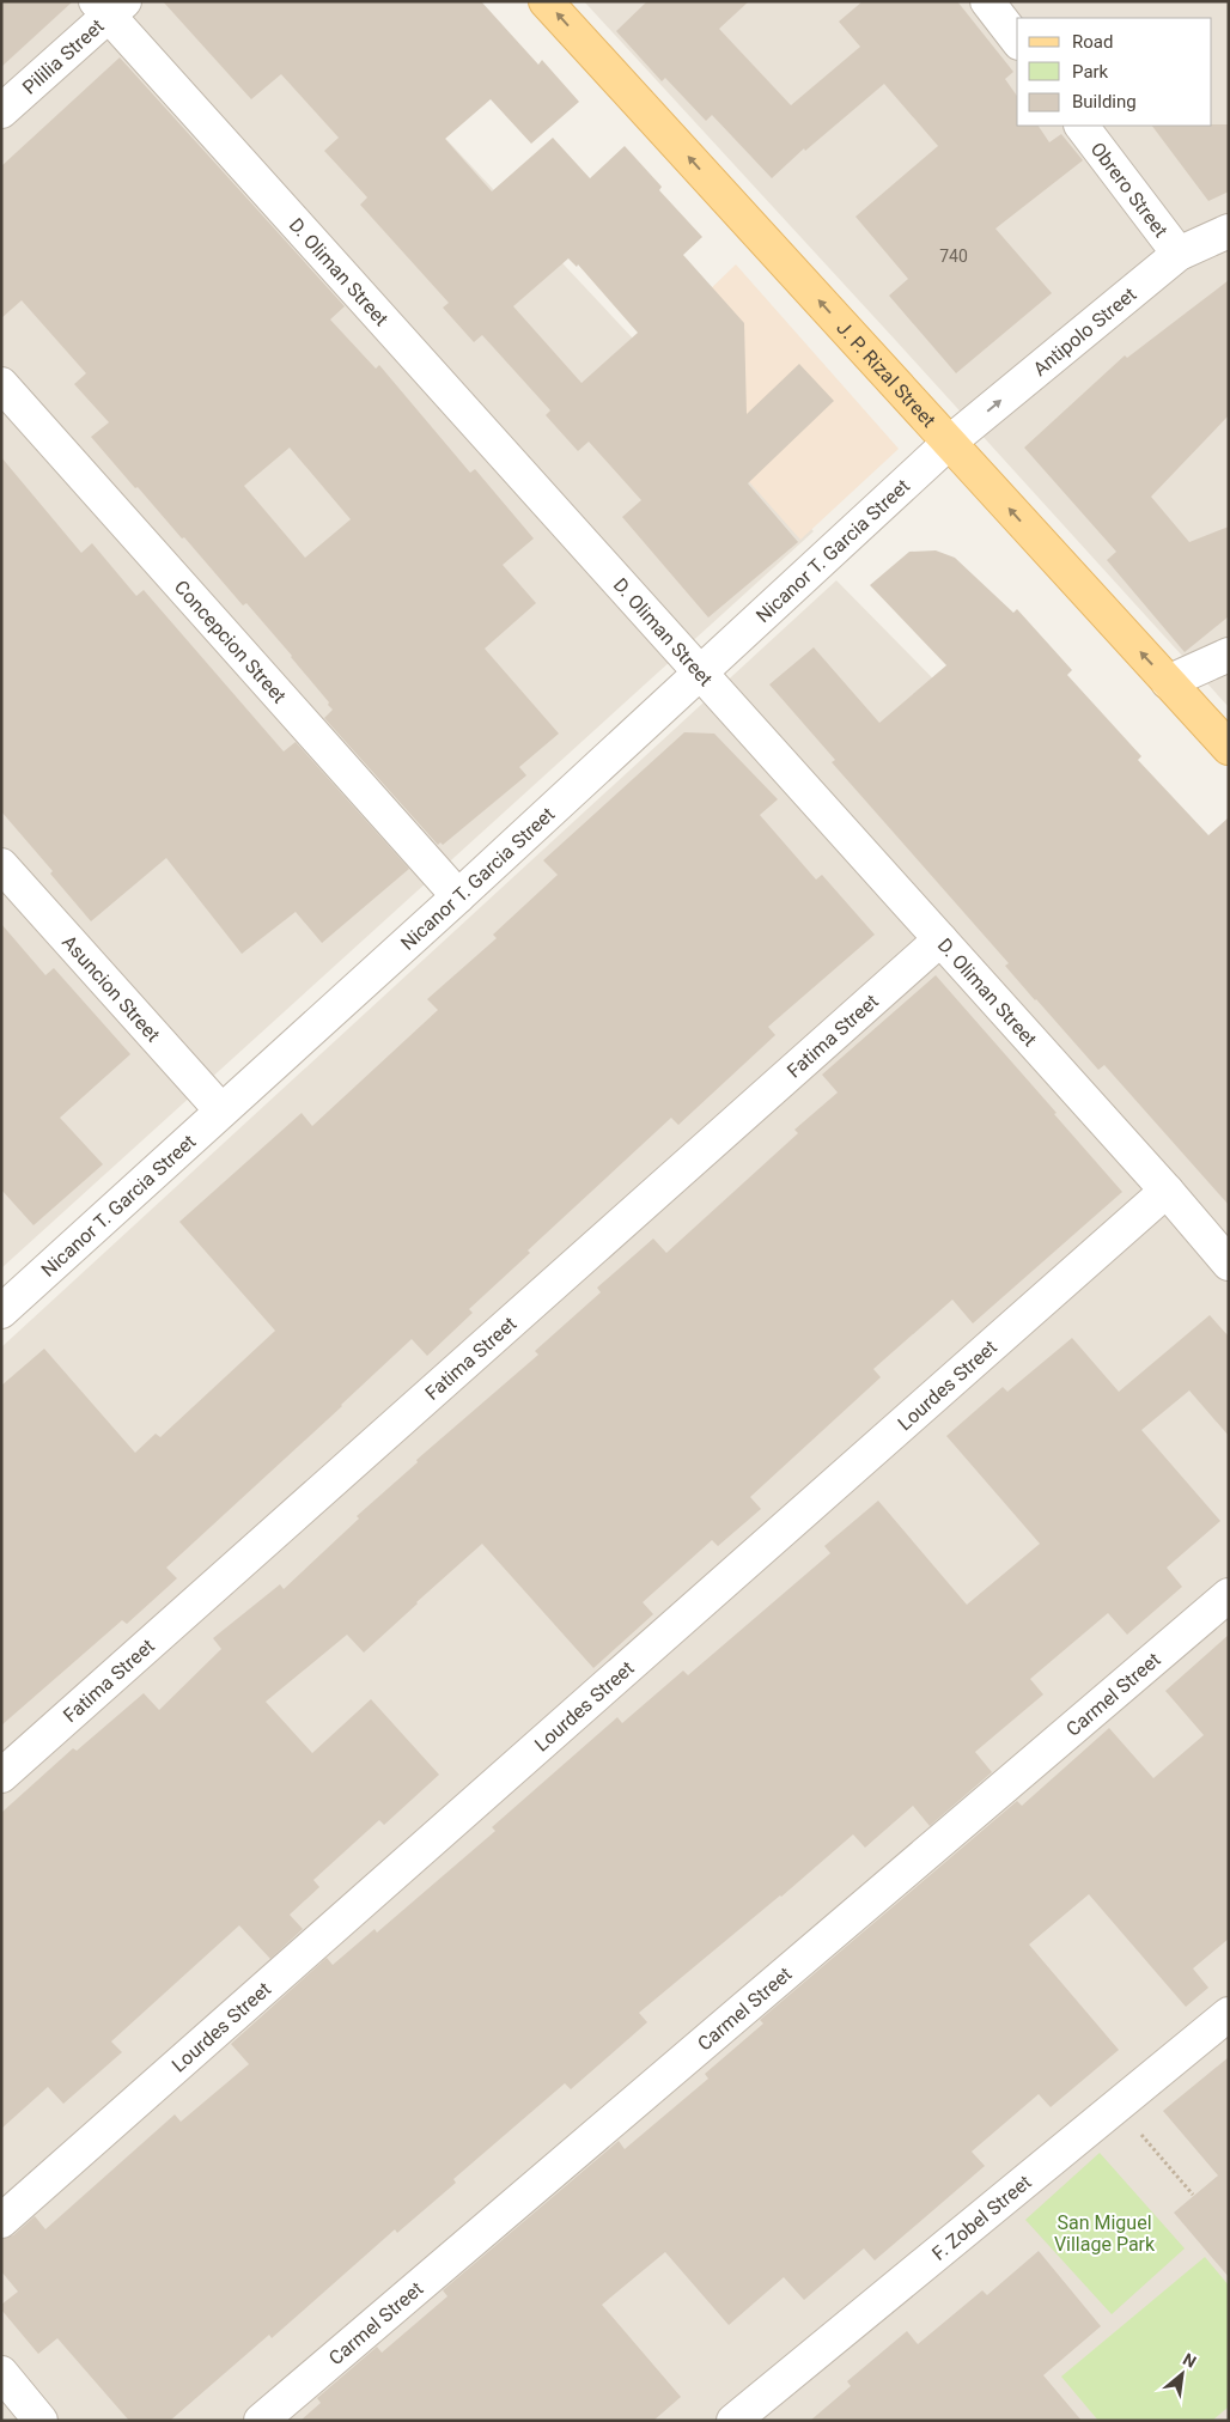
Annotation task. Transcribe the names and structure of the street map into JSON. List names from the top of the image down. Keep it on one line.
{"streets":{"main road":["J. P. Rizal Street"],"street":["Pililia Street","Obrero Street","D. Oliman Street","Antipolo Street","Nicanor T. Garcia Street","Concepcion Street","Asuncion Street","Fatima Street","Lourdes Street","Carmel Street","F. Zobel Street"]},"crossings":[["Pililia Street","D. Oliman Street"],["Obrero Street","Antipolo Street"],["D. Oliman Street","Nicanor T. Garcia Street"],["D. Oliman Street","Fatima Street"],["D. Oliman Street","Lourdes Street"],["Antipolo Street","J. P. Rizal Street"],["Antipolo Street","Nicanor T. Garcia Street"],["J. P. Rizal Street","Nicanor T. Garcia Street"],["Nicanor T. Garcia Street","Concepcion Street"],["Nicanor T. Garcia Street","Asuncion Street"]],"one_way":["Antipolo Street","J. P. Rizal Street"],"parks":["San Miguel Village Park"],"house_numbers":["740"],"legend":["Road","Park","Building"],"north":"top right"}
